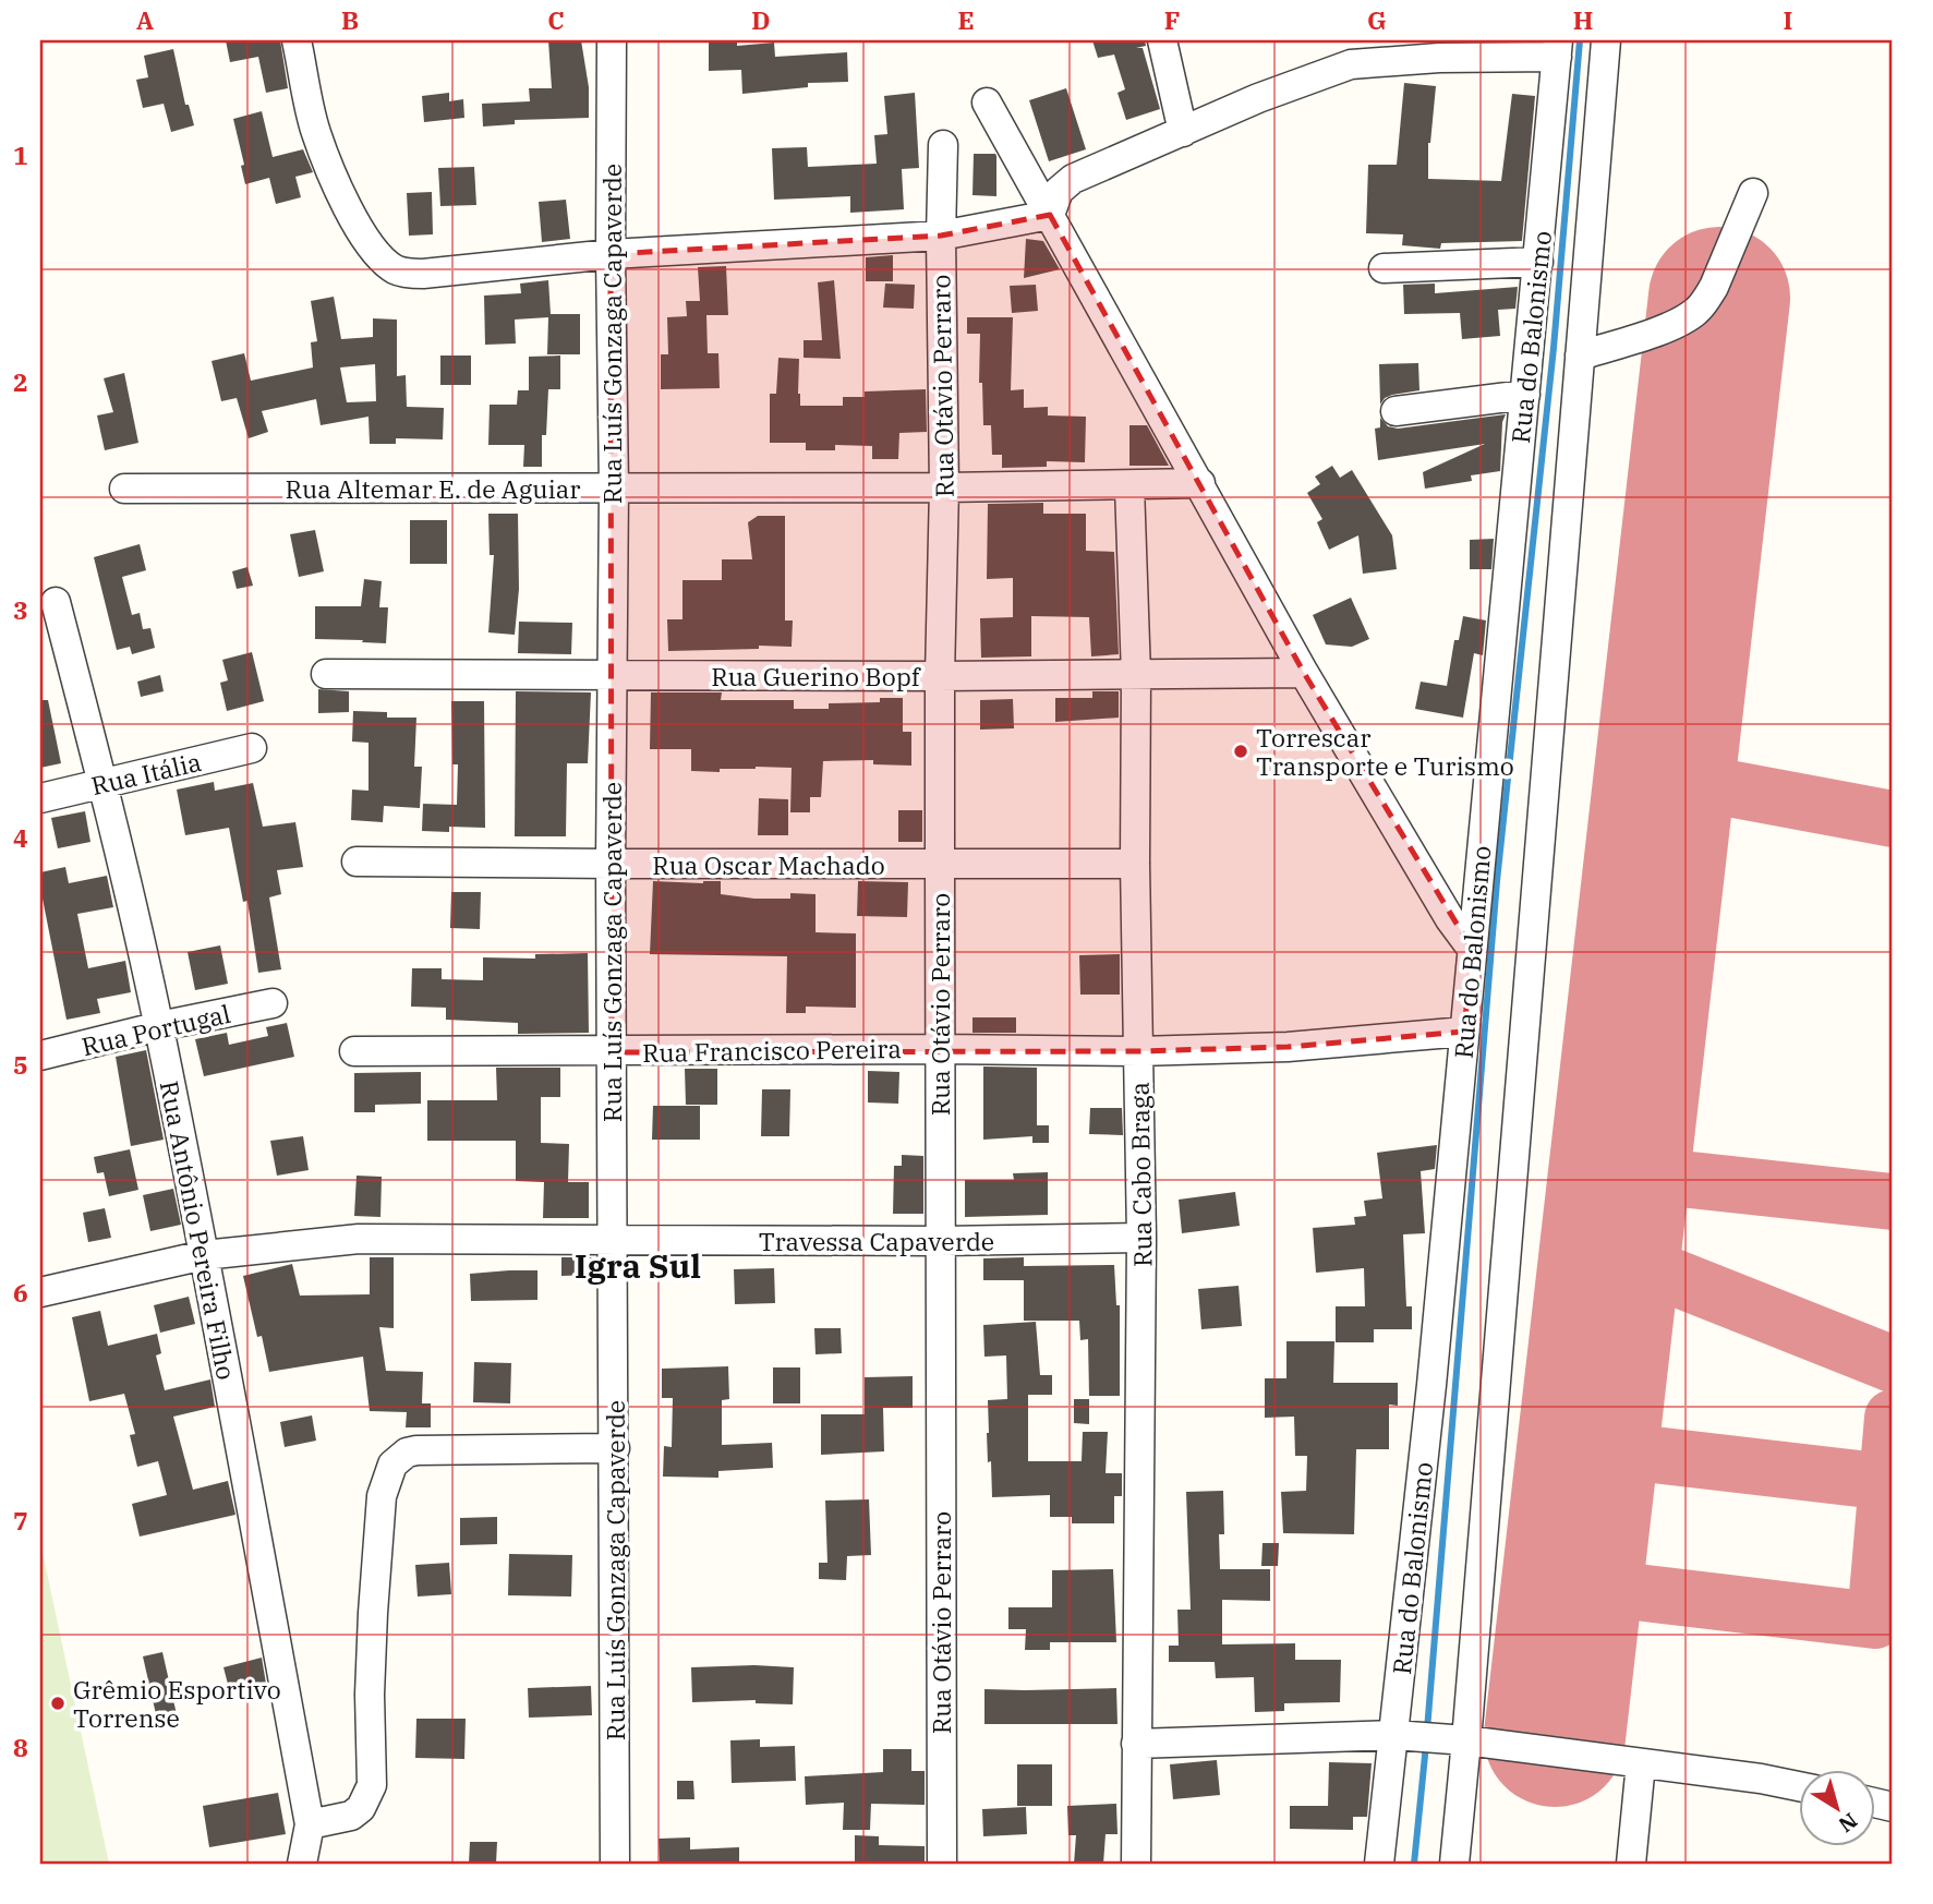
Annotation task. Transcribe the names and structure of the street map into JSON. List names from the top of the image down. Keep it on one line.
{"streets":{"street":["Rua Luís Gonzaga Capaverde","Rua do Balonismo","Rua Otávio Perraro","Rua Altemar E. de Aguiar","Rua Guerino Bopf","Rua Itália","Rua Oscar Machado","Rua Portugal","Rua Francisco Pereira","Rua Cabo Braga","Rua Antônio Pereira Filho","Travessa Capaverde"]},"crossings":[["Rua Luís Gonzaga Capaverde","Rua Altemar E. de Aguiar"],["Rua Luís Gonzaga Capaverde","Rua Guerino Bopf"],["Rua Luís Gonzaga Capaverde","Rua Oscar Machado"],["Rua Luís Gonzaga Capaverde","Rua Francisco Pereira"],["Rua Luís Gonzaga Capaverde","Travessa Capaverde"],["Rua do Balonismo","Rua Francisco Pereira"],["Rua Otávio Perraro","Rua Altemar E. de Aguiar"],["Rua Otávio Perraro","Rua Guerino Bopf"],["Rua Otávio Perraro","Rua Oscar Machado"],["Rua Otávio Perraro","Rua Francisco Pereira"],["Rua Otávio Perraro","Travessa Capaverde"],["Rua Altemar E. de Aguiar","Rua Cabo Braga"],["Rua Guerino Bopf","Rua Cabo Braga"],["Rua Itália","Rua Antônio Pereira Filho"],["Rua Oscar Machado","Rua Cabo Braga"],["Rua Portugal","Rua Antônio Pereira Filho"],["Rua Francisco Pereira","Rua Cabo Braga"],["Rua Cabo Braga","Travessa Capaverde"],["Rua Antônio Pereira Filho","Travessa Capaverde"]],"districts":["Igra Sul"],"places":["Torrescar Transporte e Turismo","Grêmio Esportivo Torrense"],"north":"bottom right","grid":{"columns":["A","B","C","D","E","F","G","H","I"],"rows":["1","2","3","4","5","6","7","8"]}}
